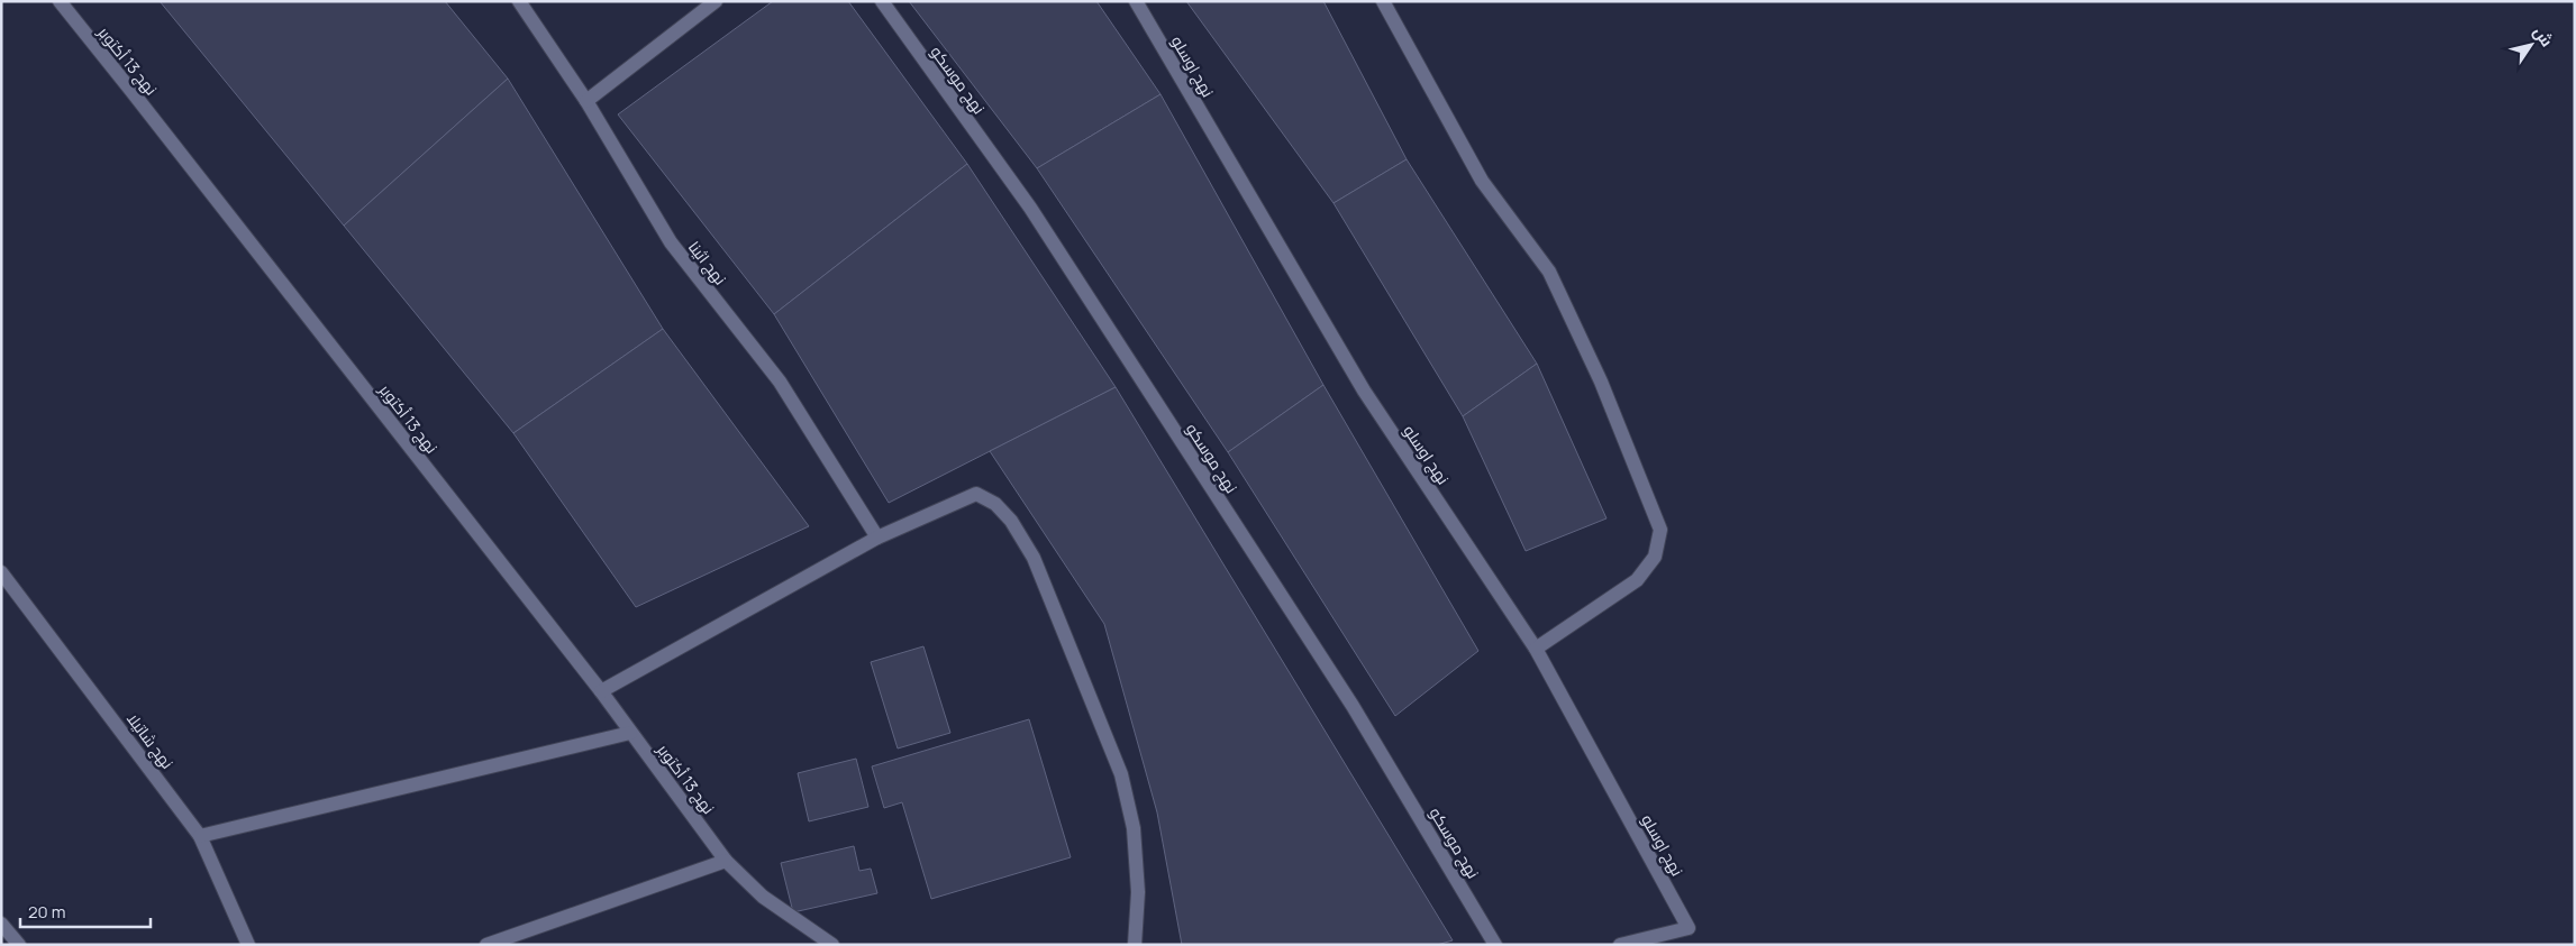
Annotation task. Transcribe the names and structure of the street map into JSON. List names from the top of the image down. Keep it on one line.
{"streets":{"street":["نهج 13 أكتوبر","نهج اوسلو","نهج موسكو","نهج اثينا","نهج شاتيلا"]},"scale_bar":"20 m","north":"top right"}
